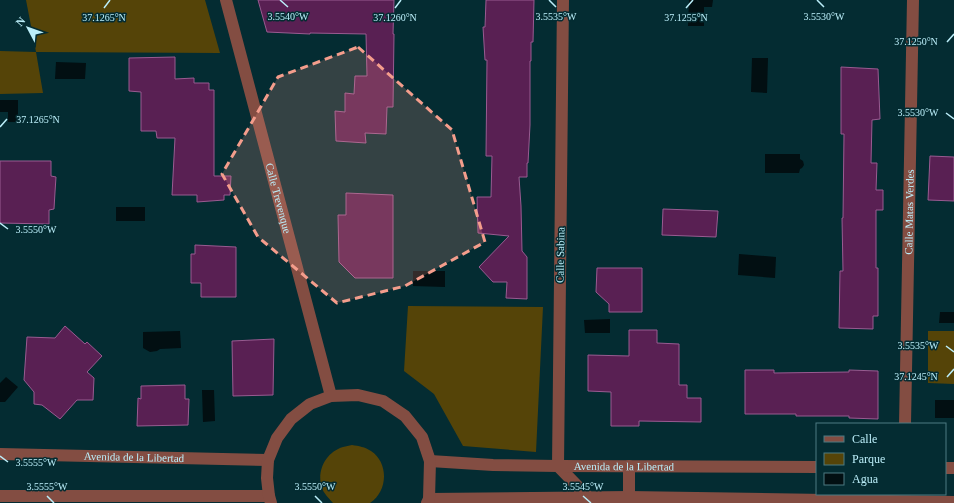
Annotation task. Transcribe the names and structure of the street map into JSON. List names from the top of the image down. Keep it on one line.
{"streets":{"street":["Calle Trevenque","Calle Matas Verdes","Calle Sabina","Avenida de la Libertad"]},"crossings":[["Calle Sabina","Avenida de la Libertad"]],"legend":["Calle","Parque","Agua"],"north":"top left","coordinates":["3.5530°W","3.5540°W","3.5535°W","37.1265°N","37.1260°N","37.1255°N","37.1250°N","3.5550°W","37.1245°N","3.5555°W","3.5545°W"]}
